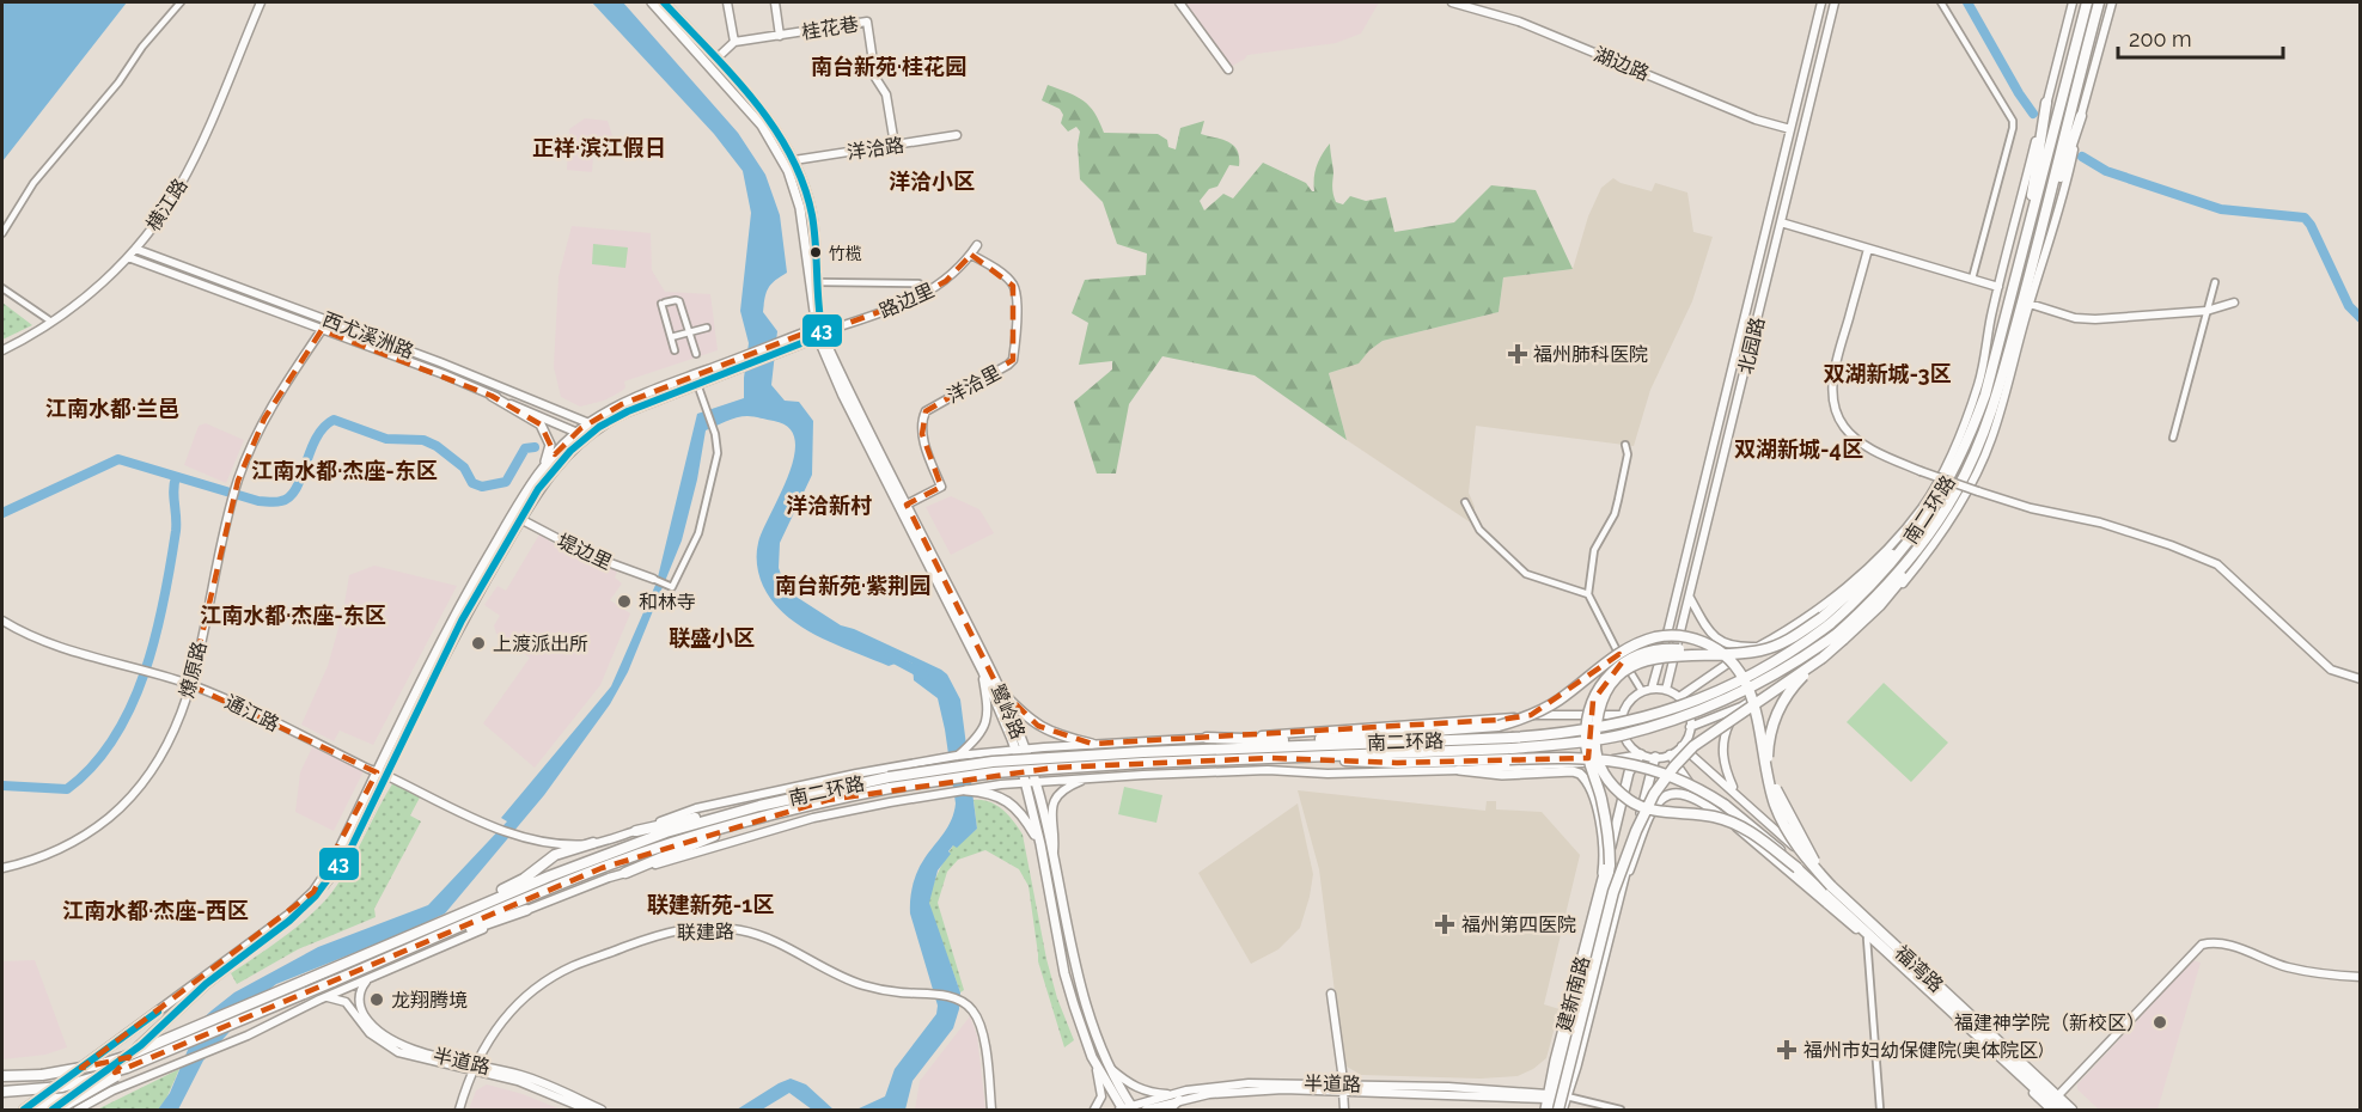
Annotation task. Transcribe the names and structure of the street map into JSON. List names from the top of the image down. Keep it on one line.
{"streets":{"highway":["南二环路","福湾路"],"main road":["桂花巷","湖边路","洋洽路","横江路","路边里","西尤溪洲路","北园路","洋洽里","堤边里","燎原路","鹭岭路","通江路","联建路","建新南路","半道路"]},"crossings":[["桂花巷","洋洽路"],["湖边路","北园路"],["横江路","西尤溪洲路"],["路边里","洋洽里"],["路边里","鹭岭路"],["西尤溪洲路","燎原路"],["北园路","通江路"],["北园路","建新南路"],["洋洽里","鹭岭路"],["燎原路","通江路"],["鹭岭路","通江路"],["鹭岭路","半道路"],["通江路","建新南路"],["联建路","半道路"],["建新南路","半道路"]],"districts":["南台新苑·桂花园","正祥·滨江假日","洋洽小区","双湖新城-3区","江南水都·兰邑","双湖新城-4区","江南水都·杰座-东区","洋洽新村","南台新苑·紫荆园","江南水都·杰座-东区","联盛小区","联建新苑-1区","江南水都·杰座-西区"],"places":{"other":["竹榄","和林寺","上渡派出所","龙翔腾境","福建神学院（新校区）"],"health":["福州肺科医院","福州第四医院","福州市妇幼保健院(奥体院区)"]},"lines":["transit line 43"],"scale_bar":"200 m"}
